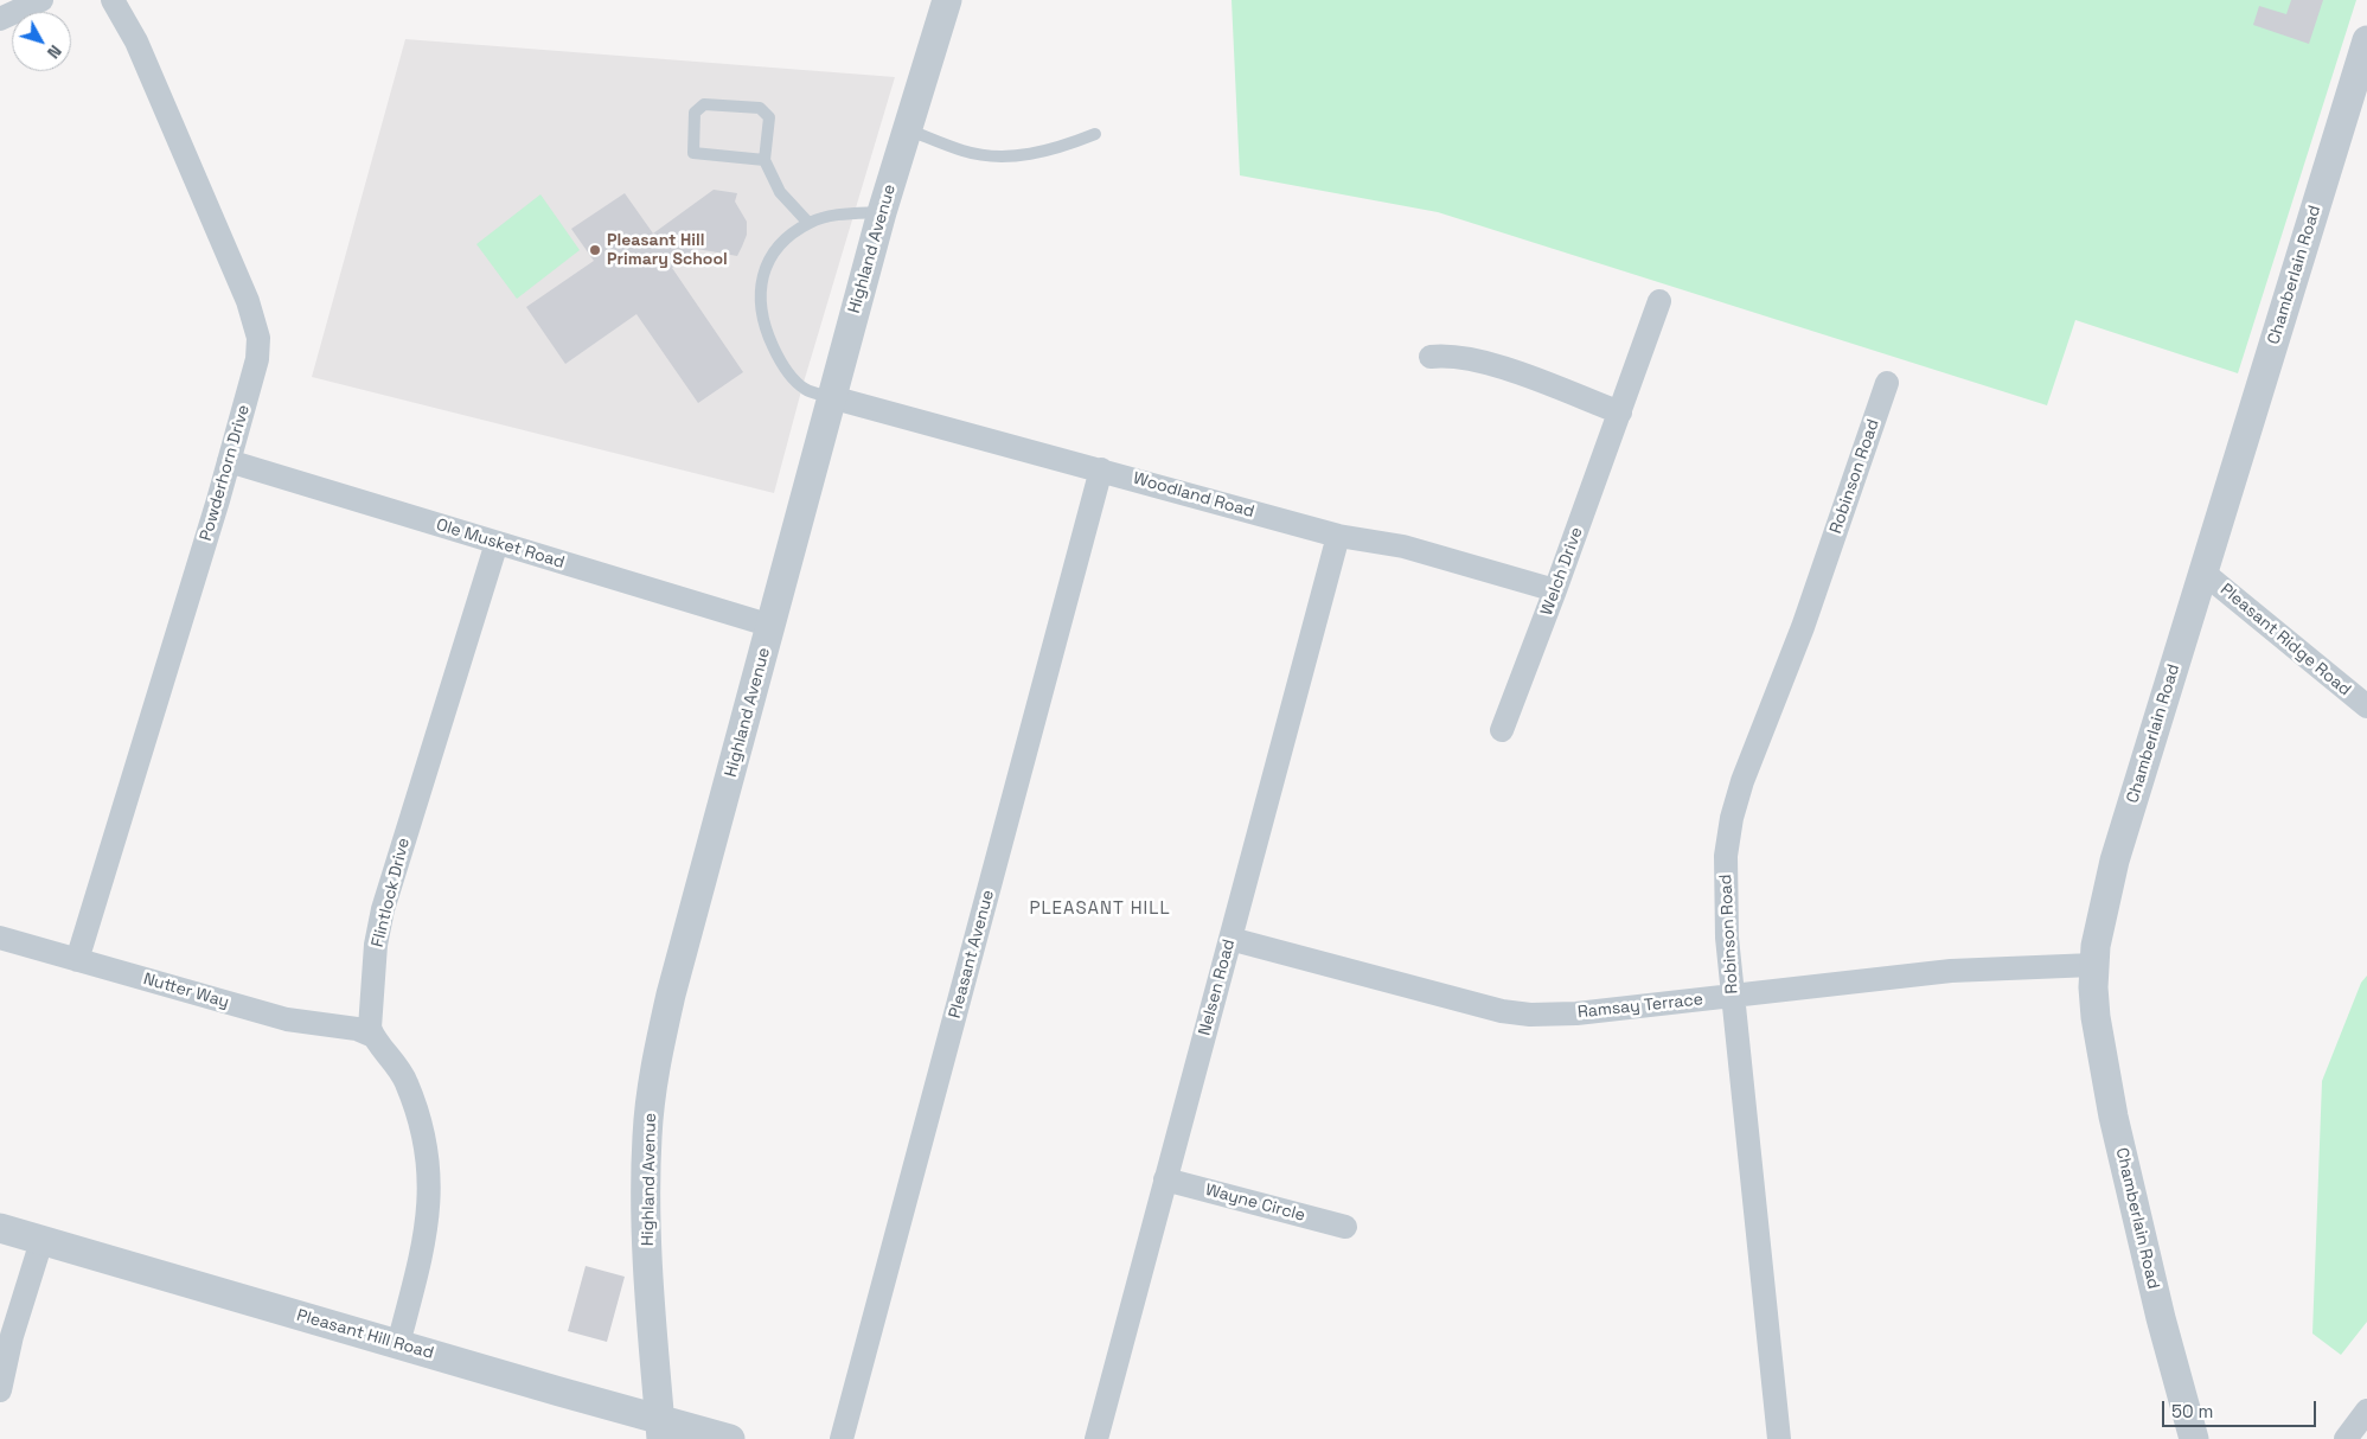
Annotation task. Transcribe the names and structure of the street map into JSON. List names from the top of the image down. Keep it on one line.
{"streets":{"street":["Highland Avenue","Chamberlain Road","Powderhorn Drive","Robinson Road","Woodland Road","Ole Musket Road","Welch Drive","Pleasant Ridge Road","Flintlock Drive","Pleasant Avenue","Nelsen Road","Nutter Way","Ramsay Terrace","Wayne Circle","Pleasant Hill Road"]},"crossings":[["Highland Avenue","Woodland Road"],["Highland Avenue","Ole Musket Road"],["Highland Avenue","Pleasant Hill Road"],["Chamberlain Road","Pleasant Ridge Road"],["Chamberlain Road","Ramsay Terrace"],["Powderhorn Drive","Ole Musket Road"],["Powderhorn Drive","Nutter Way"],["Robinson Road","Ramsay Terrace"],["Woodland Road","Welch Drive"],["Woodland Road","Pleasant Avenue"],["Woodland Road","Nelsen Road"],["Ole Musket Road","Flintlock Drive"],["Flintlock Drive","Nutter Way"],["Nelsen Road","Ramsay Terrace"],["Nelsen Road","Wayne Circle"]],"districts":["PLEASANT HILL"],"places":["Pleasant Hill Primary School"],"scale_bar":"50 m","north":"bottom right"}
